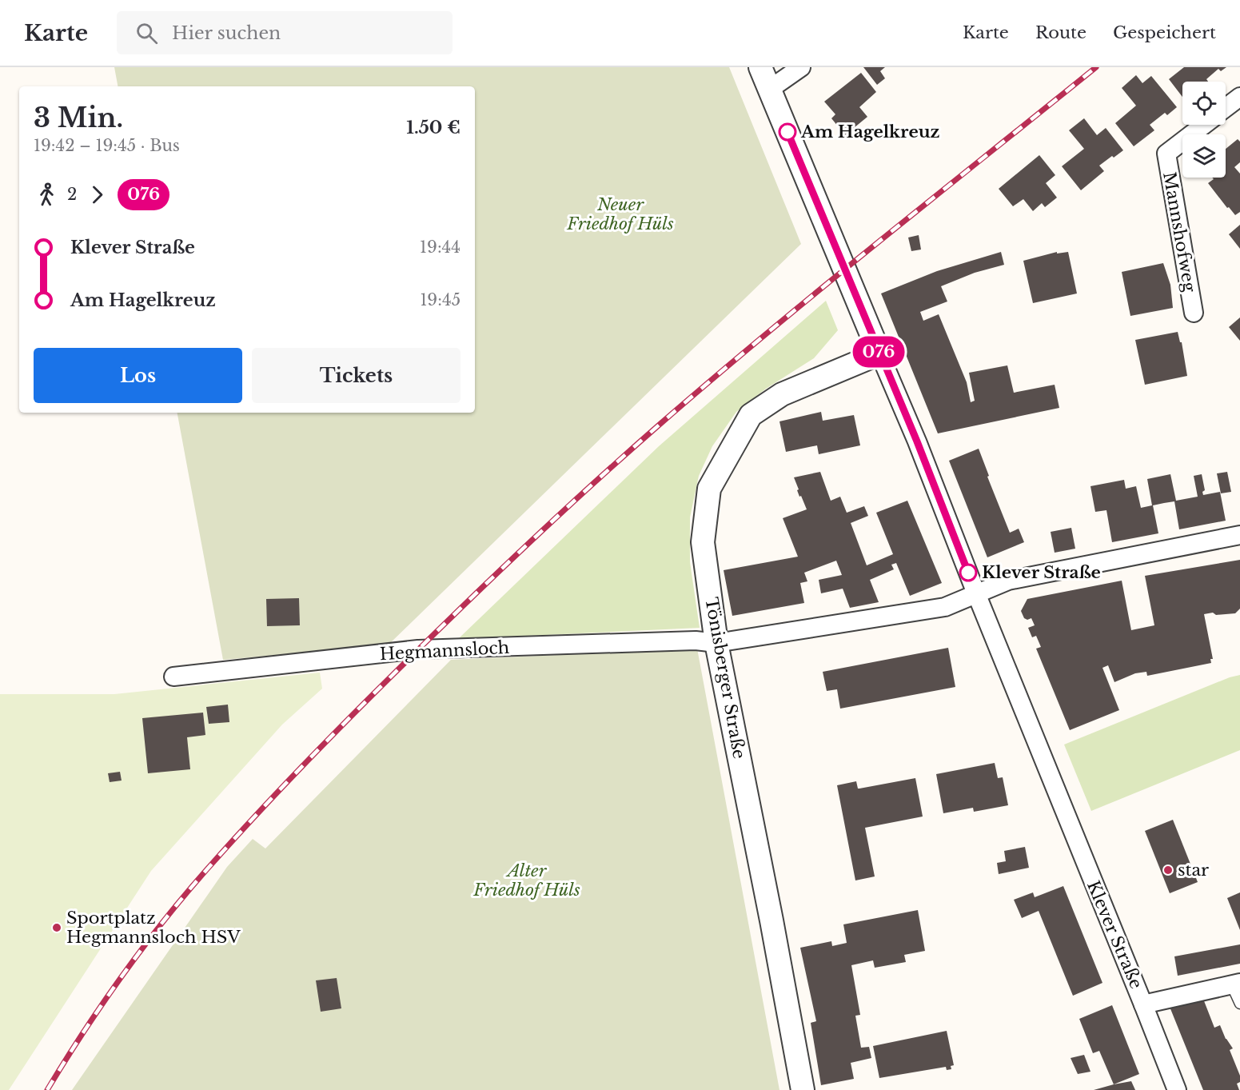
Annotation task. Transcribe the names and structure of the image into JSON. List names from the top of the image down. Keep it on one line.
{"streets":{"street":["Mannshofweg","Hegmannsloch","Tönisberger Straße","Klever Straße"]},"crossings":[["Hegmannsloch","Tönisberger Straße"],["Tönisberger Straße","Klever Straße"]],"parks":["Neuer Friedhof Hüls","Alter Friedhof Hüls"],"places":["Am Hagelkreuz","Klever Straße","star","Sportplatz Hegmannsloch HSV"],"lines":["bus line 076"],"page":{"header":"Karte","search":"Hier suchen","nav":["Karte","Route","Gespeichert"],"on_map":"076","heading":["3 Min.","19:42 – 19:45 · Bus","1.50 €"],"legs":["2","076"],"list":[{"name":"Klever Straße","value":"19:44"},{"name":"Am Hagelkreuz","value":"19:45"}],"buttons":["Los","Tickets"]}}
